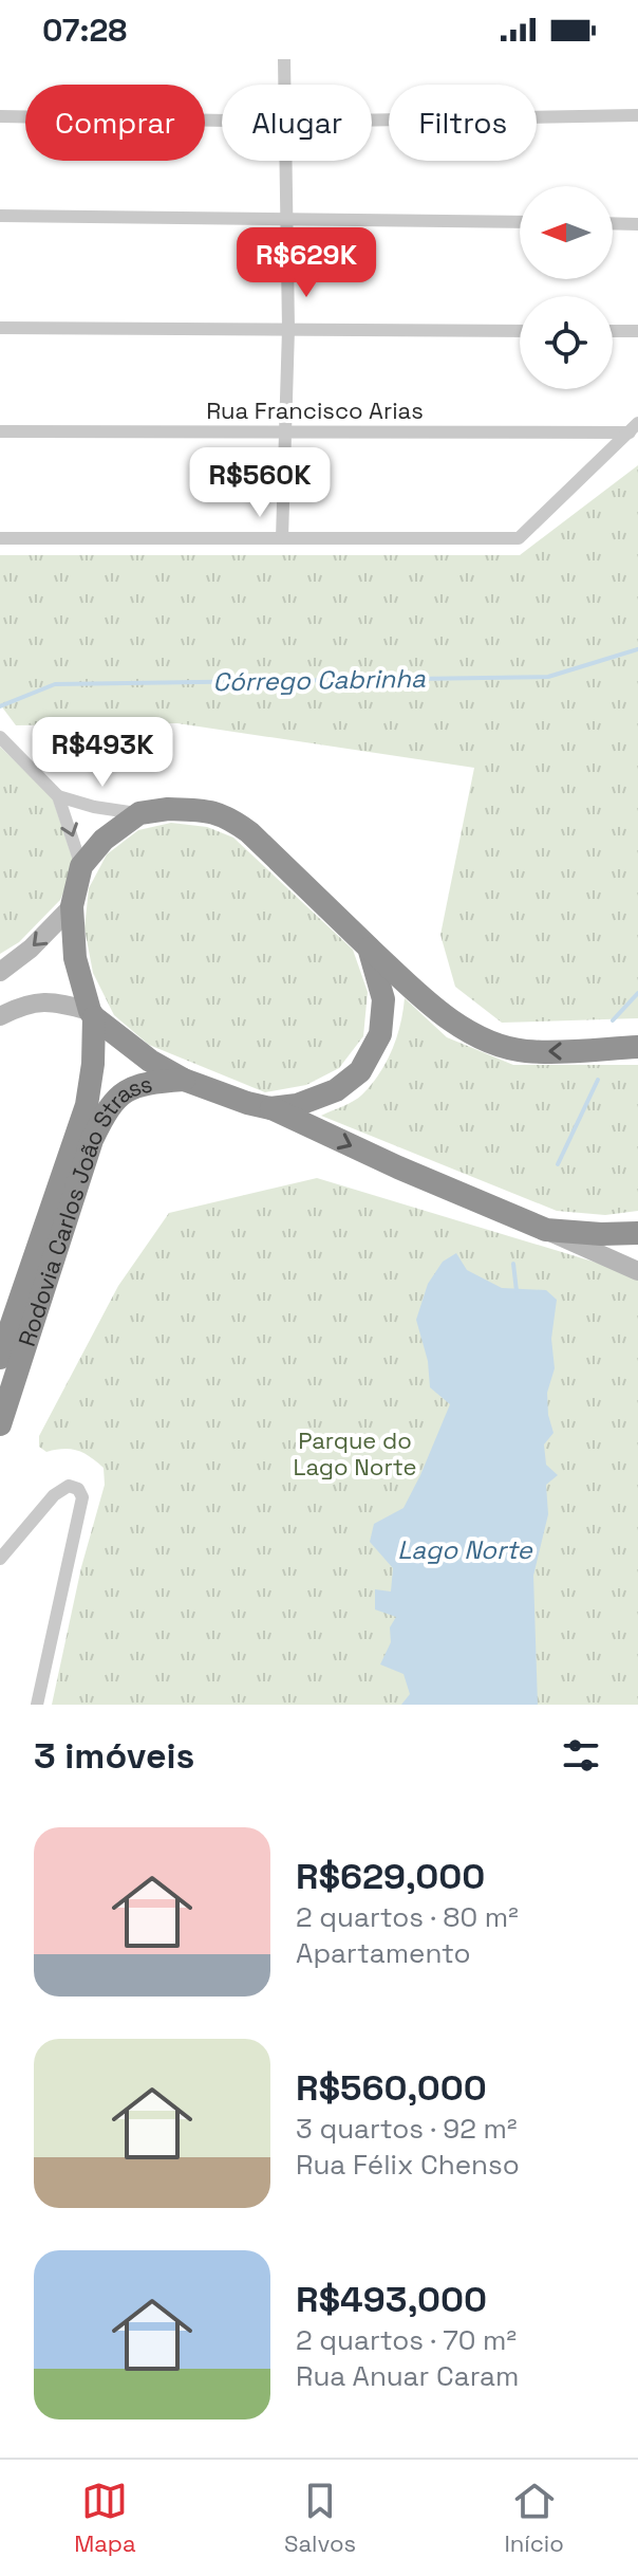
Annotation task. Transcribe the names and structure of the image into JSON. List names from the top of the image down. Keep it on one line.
{"streets":{"highway":["Rodovia Carlos João Strass"],"street":["Rua Francisco Arias"]},"water":["Córrego Cabrinha","Lago Norte"],"parks":["Parque do Lago Norte"],"north":"left","page":{"status":"07:28","chip":["Comprar","Alugar","Filtros"],"price":["R$629K","R$560K","R$493K"],"heading":"3 imóveis","list":[{"name":"R$629,000","note":"2 quartos · 80 m² · Apartamento"},{"name":"R$560,000","note":"3 quartos · 92 m² · Rua Félix Chenso"},{"name":"R$493,000","note":"2 quartos · 70 m² · Rua Anuar Caram"}],"tabs":["Mapa","Salvos","Início"]}}
